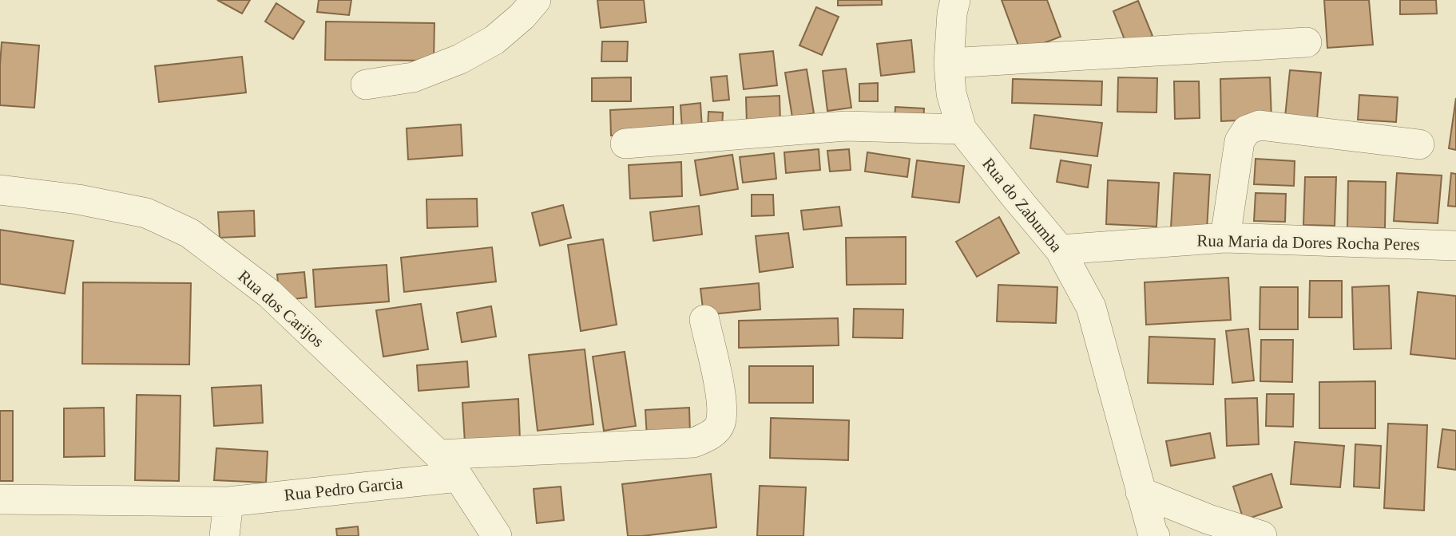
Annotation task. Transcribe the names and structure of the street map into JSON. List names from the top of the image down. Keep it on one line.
{"streets":{"street":["Rua do Zabumba","Rua Maria da Dores Rocha Peres","Rua dos Carijos","Rua Pedro Garcia"]},"crossings":[["Rua do Zabumba","Rua Maria da Dores Rocha Peres"],["Rua dos Carijos","Rua Pedro Garcia"]]}
